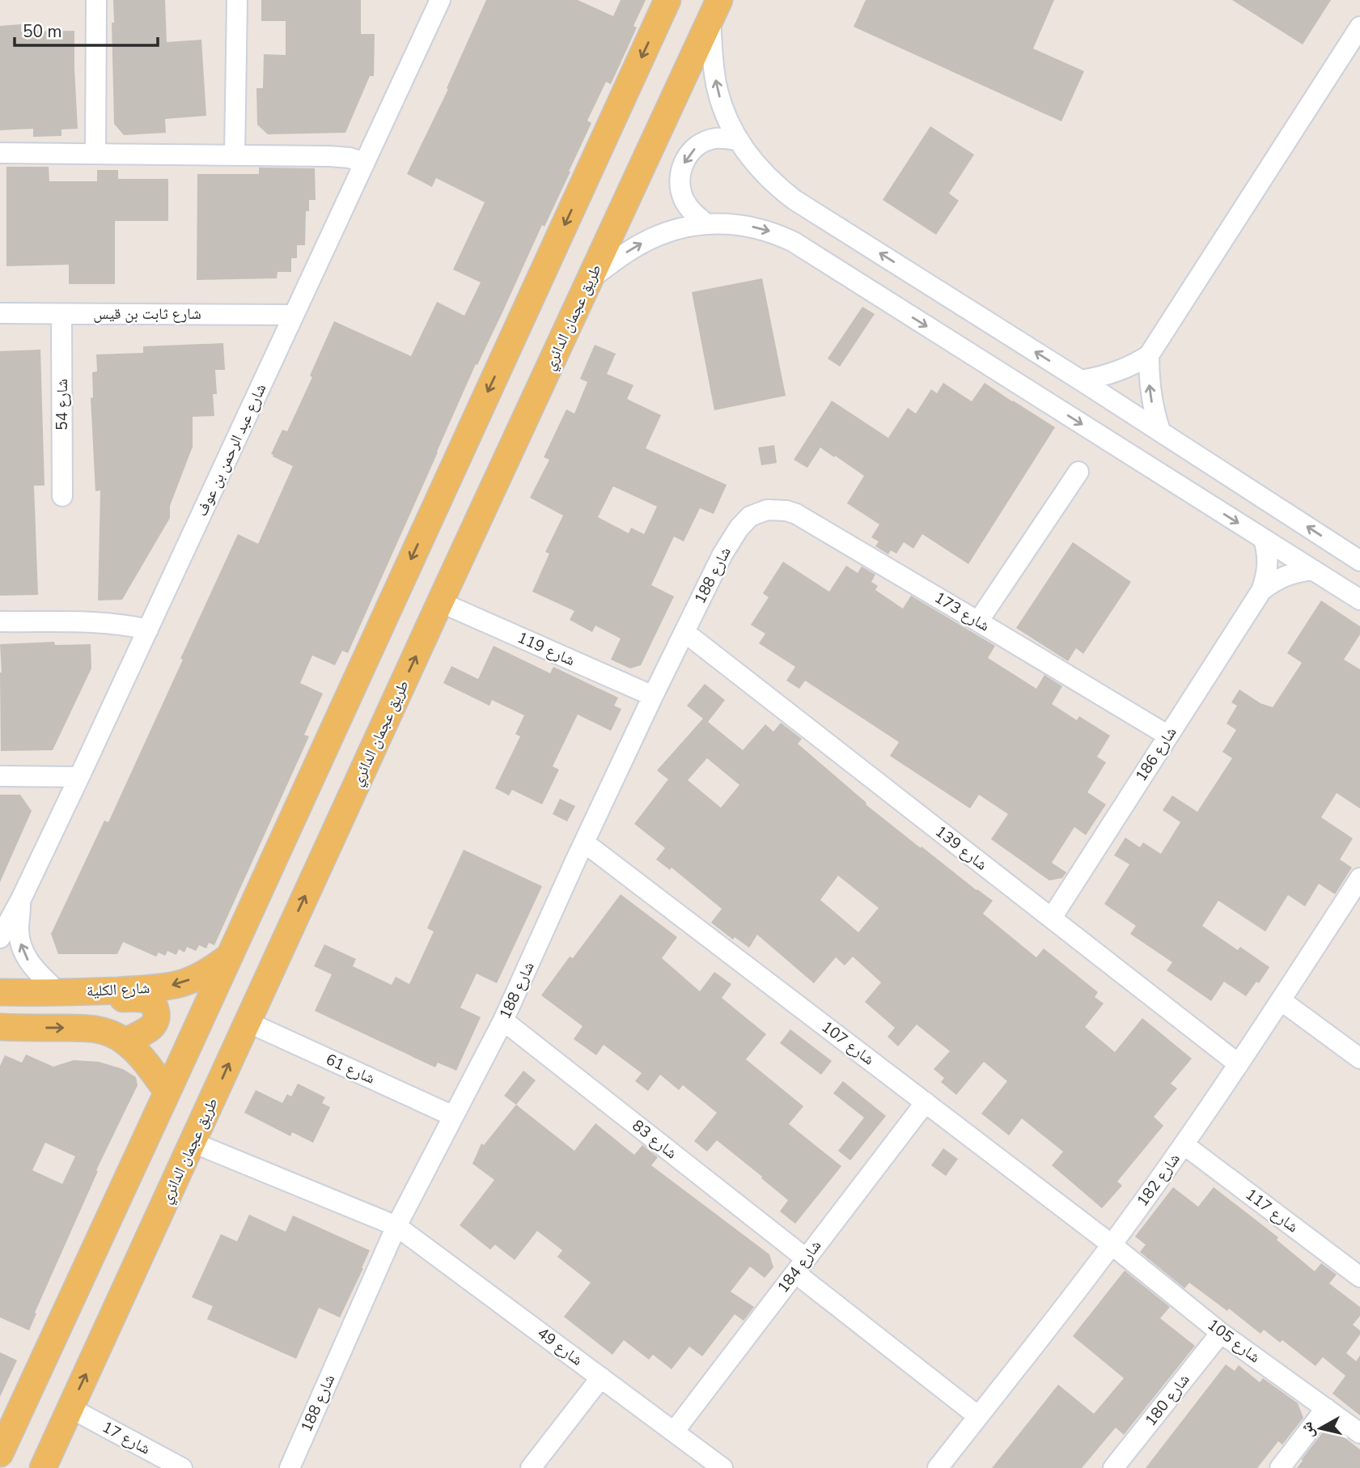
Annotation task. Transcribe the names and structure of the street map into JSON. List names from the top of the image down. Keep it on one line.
{"streets":{"main road":["طريق عجمان الدائري","شارع الكلية"],"street":["شارع ثابت بن قيس","شارع 54","شارع عبد الرحمن بن عوف","شارع 188","شارع 173","شارع 119","شارع 186","شارع 139","شارع 107","شارع 61","شارع 83","شارع 182","شارع 117","شارع 184","شارع 105","شارع 49","شارع 180","شارع 17"]},"crossings":[["شارع ثابت بن قيس","شارع 54"],["شارع ثابت بن قيس","شارع عبد الرحمن بن عوف"],["طريق عجمان الدائري","شارع 119"],["طريق عجمان الدائري","شارع 61"],["طريق عجمان الدائري","شارع 49"],["طريق عجمان الدائري","شارع 17"],["شارع عبد الرحمن بن عوف","شارع الكلية"],["شارع 188","شارع 173"],["شارع 188","شارع 119"],["شارع 188","شارع 139"],["شارع 188","شارع 107"],["شارع 188","شارع 61"],["شارع 188","شارع 83"],["شارع 188","شارع 49"],["شارع 173","شارع 186"],["شارع 186","شارع 139"],["شارع 139","شارع 182"],["شارع 107","شارع 182"],["شارع 107","شارع 184"],["شارع 107","شارع 105"],["شارع 83","شارع 182"],["شارع 83","شارع 184"],["شارع 182","شارع 117"],["شارع 182","شارع 105"],["شارع 184","شارع 49"],["شارع 105","شارع 180"]],"one_way":["شارع الكلية"],"scale_bar":"50 m","north":"left"}
